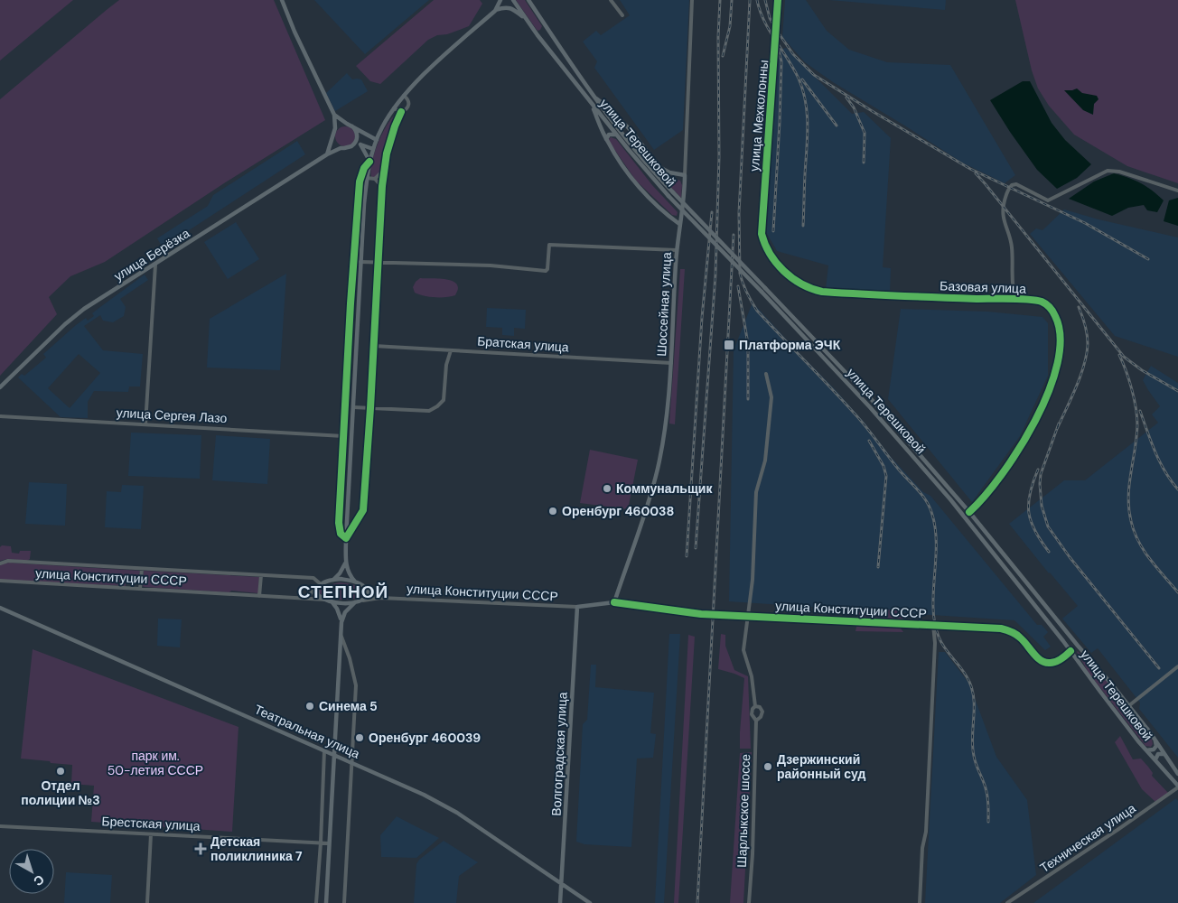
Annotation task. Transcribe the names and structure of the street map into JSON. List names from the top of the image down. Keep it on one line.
{"streets":{"main road":["улица Терешковой","улица Берёзка","Шоссейная улица","улица Конституции СССР","Театральная улица","Волгоградская улица"],"street":["улица Мехколонны","Базовая улица","Братская улица","улица Сергея Лазо","Шарлыкское шоссе","Брестская улица","Техническая улица"]},"crossings":[["улица Мехколонны","Базовая улица"],["улица Терешковой","Базовая улица"],["улица Терешковой","улица Конституции СССР"],["улица Терешковой","Техническая улица"],["Шоссейная улица","Братская улица"],["Шоссейная улица","улица Конституции СССР"],["улица Конституции СССР","Волгоградская улица"],["Театральная улица","Волгоградская улица"]],"districts":["СТЕПНОЙ"],"parks":["парк им. 50-летия СССР"],"places":{"transit":["Платформа ЭЧК"],"other":["Коммунальщик","Оренбург 460038","Синема 5","Оренбург 460039","Дзержинский районный суд","Отдел полиции №3"],"health":["Детская поликлиника 7"]},"north":"bottom right"}
